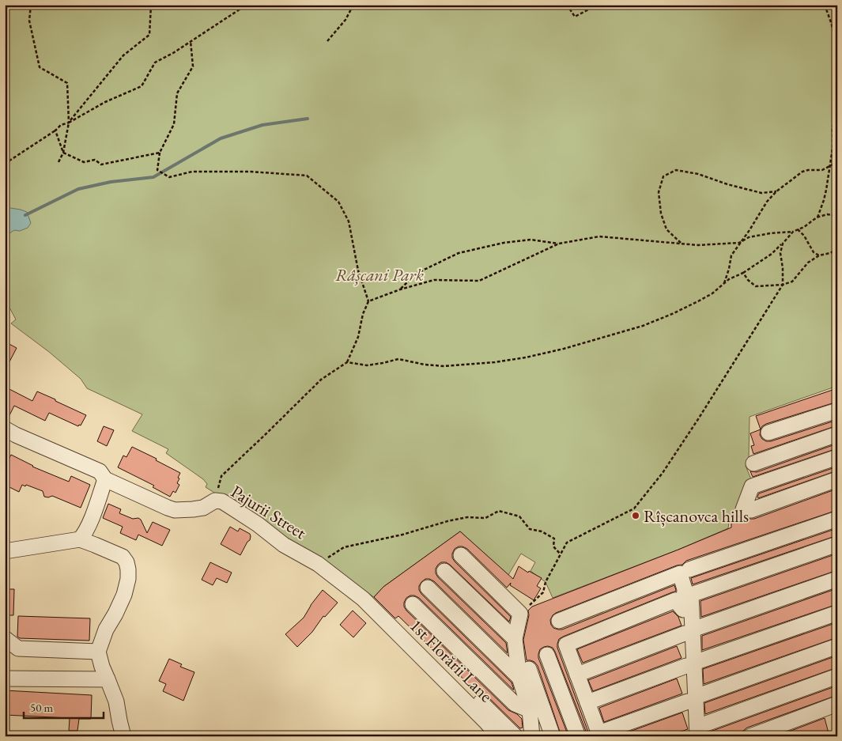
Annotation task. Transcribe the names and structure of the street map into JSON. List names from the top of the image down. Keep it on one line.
{"streets":{"street":["Pajurii Street","1st Florării Lane"]},"crossings":[["Pajurii Street","1st Florării Lane"]],"parks":["Râșcani Park"],"places":["Rîșcanovca hills"],"scale_bar":"50 m"}
